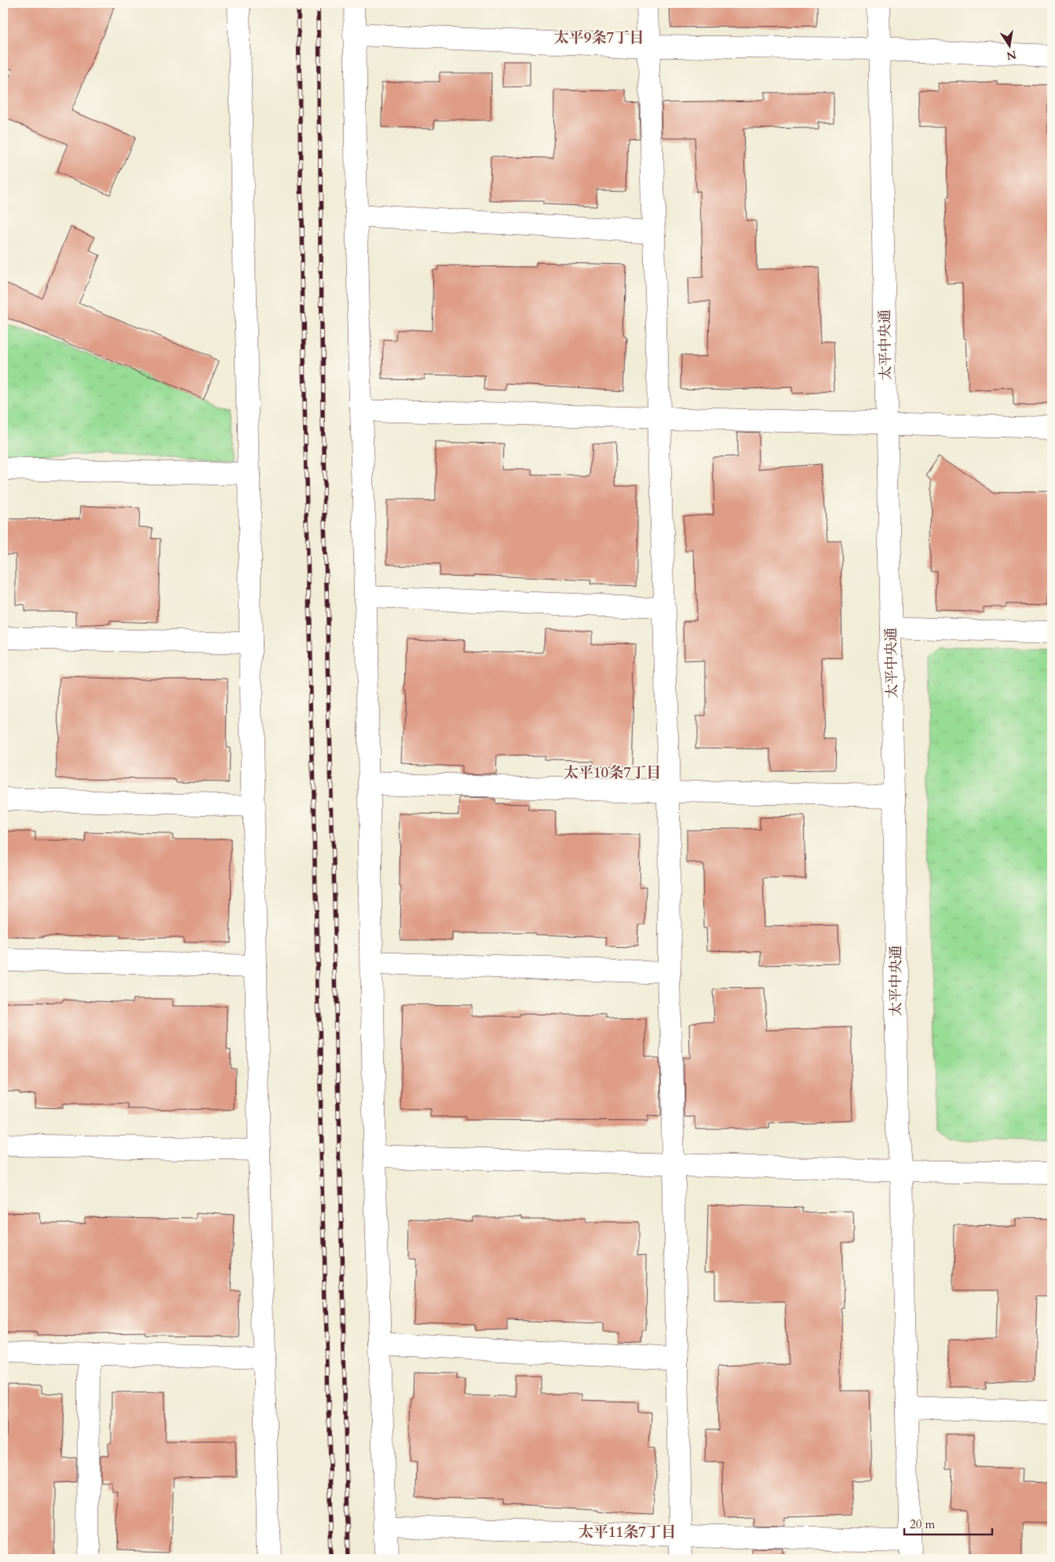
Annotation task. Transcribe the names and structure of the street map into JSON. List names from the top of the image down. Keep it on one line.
{"streets":{"street":["太平中央通"]},"districts":["太平9条7丁目","太平10条7丁目","太平11条7丁目"],"scale_bar":"20 m","north":"bottom"}
